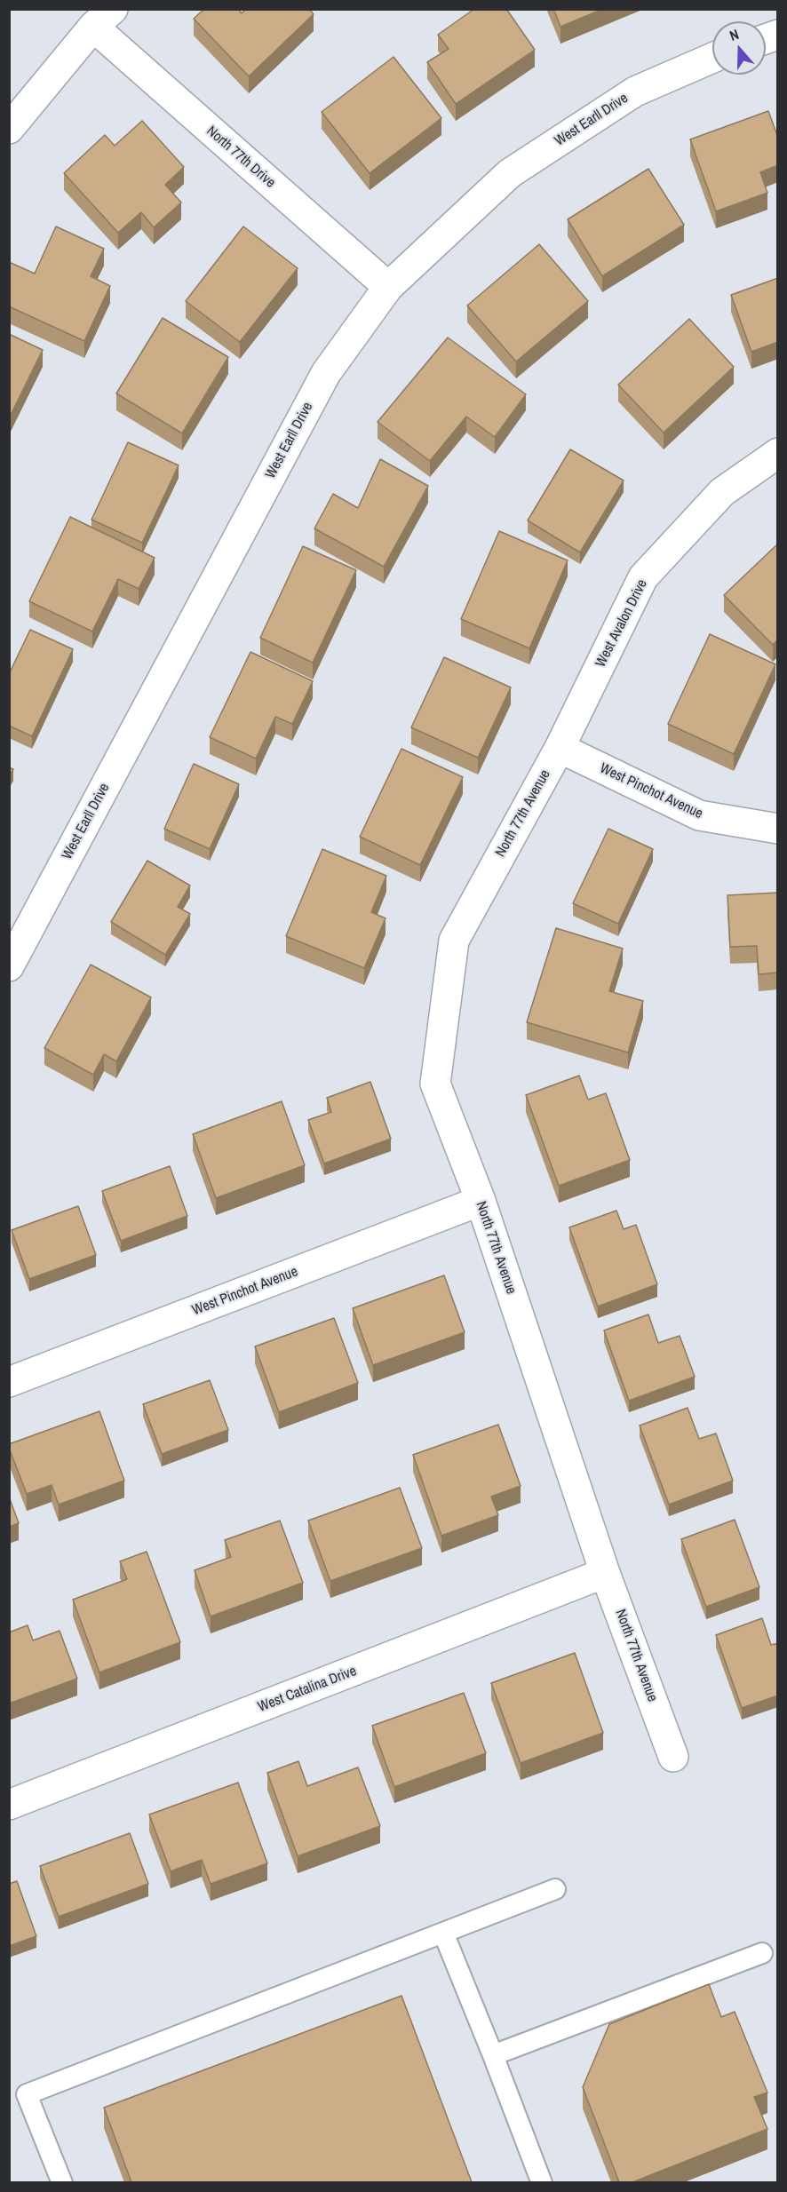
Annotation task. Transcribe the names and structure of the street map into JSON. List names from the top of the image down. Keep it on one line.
{"streets":{"street":["West Earll Drive","North 77th Drive","West Avalon Drive","West Pinchot Avenue","North 77th Avenue","West Catalina Drive"]},"crossings":[["West Earll Drive","North 77th Drive"],["West Avalon Drive","West Pinchot Avenue"],["West Avalon Drive","North 77th Avenue"],["West Pinchot Avenue","North 77th Avenue"],["North 77th Avenue","West Catalina Drive"]],"north":"top"}
